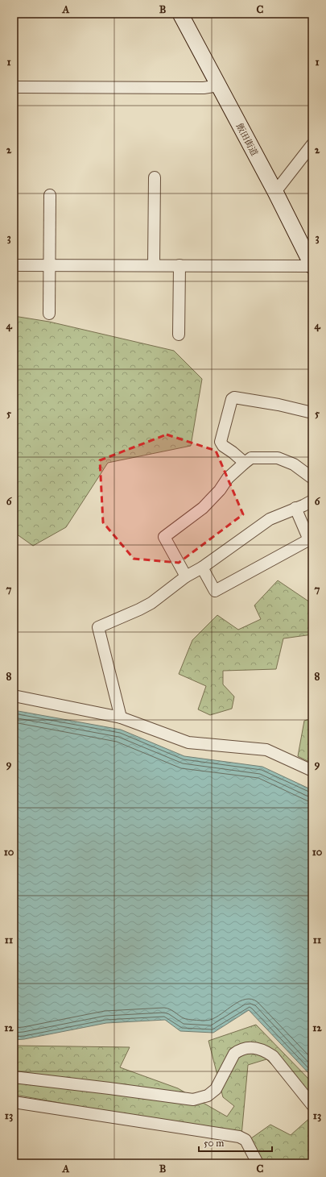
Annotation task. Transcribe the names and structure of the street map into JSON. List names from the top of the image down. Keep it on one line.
{"streets":{"main road":["飯田街道"]},"scale_bar":"50 m","grid":{"columns":["A","B","C"],"rows":["1","2","3","4","5","6","7","8","9","10","11","12","13"]}}
